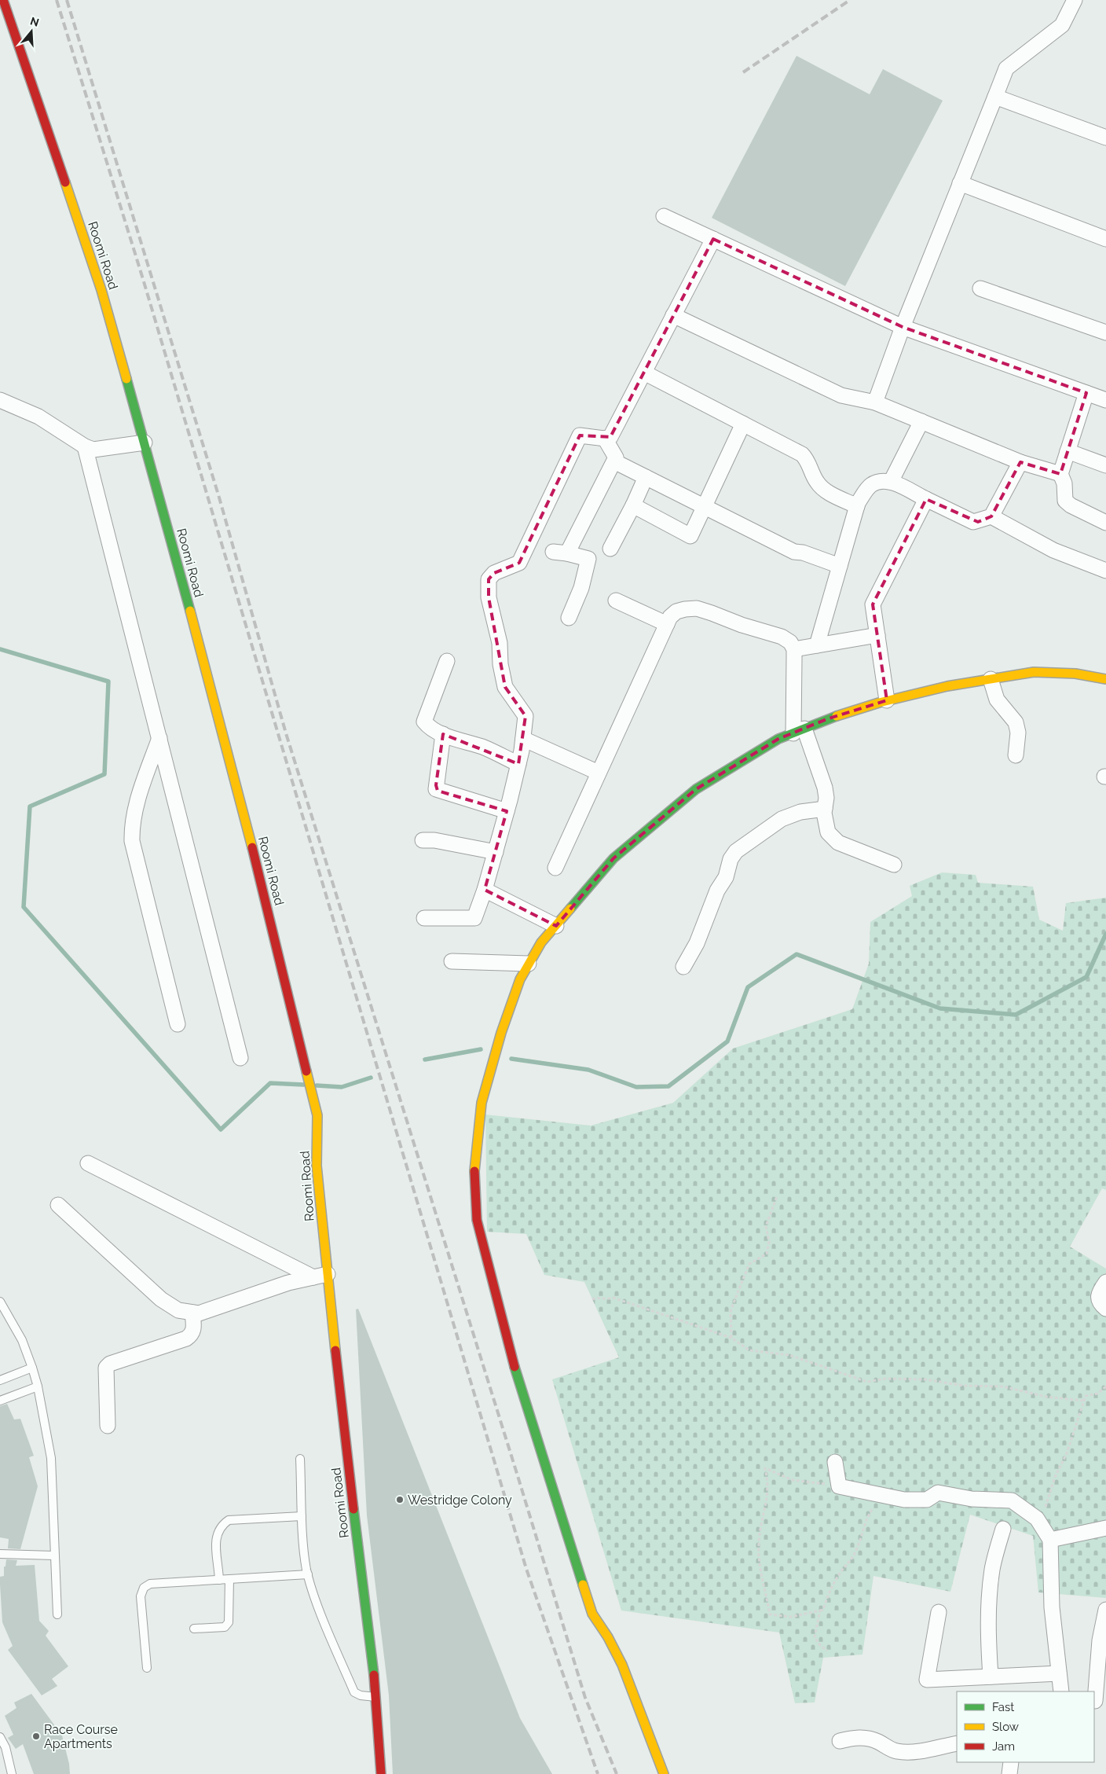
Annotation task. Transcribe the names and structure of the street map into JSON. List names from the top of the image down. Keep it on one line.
{"streets":{"street":["Roomi Road"]},"places":["Westridge Colony","Race Course Apartments"],"legend":["Fast","Slow","Jam"],"north":"top"}
